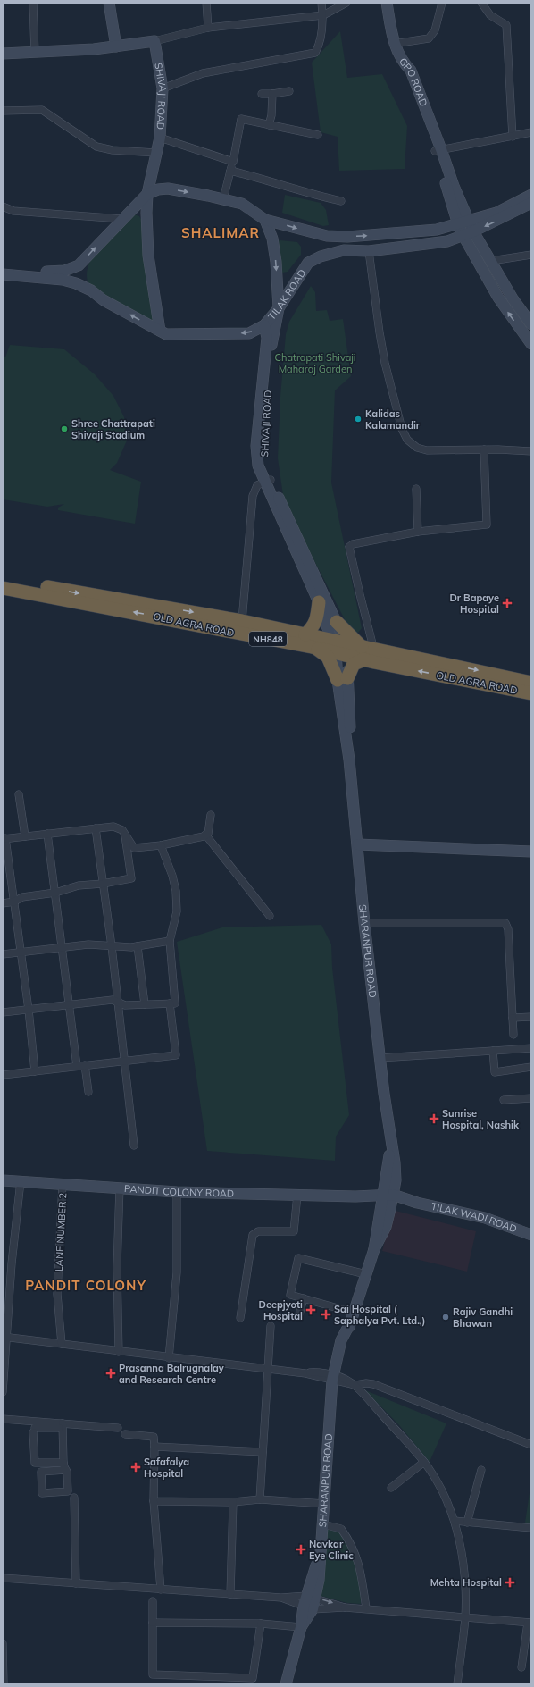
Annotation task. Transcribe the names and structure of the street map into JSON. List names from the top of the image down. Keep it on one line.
{"streets":{"highway":["OLD AGRA ROAD","NH848"],"main road":["GPO ROAD","SHIVAJI ROAD","TILAK ROAD","SHARANPUR ROAD","PANDIT COLONY ROAD","TILAK WADI ROAD"],"street":["LANE NUMBER 2"]},"crossings":[["GPO ROAD","TILAK ROAD"],["SHIVAJI ROAD","TILAK ROAD"],["SHIVAJI ROAD","OLD AGRA ROAD"],["SHIVAJI ROAD","SHARANPUR ROAD"],["OLD AGRA ROAD","SHARANPUR ROAD"],["SHARANPUR ROAD","PANDIT COLONY ROAD"],["SHARANPUR ROAD","TILAK WADI ROAD"],["PANDIT COLONY ROAD","TILAK WADI ROAD"],["PANDIT COLONY ROAD","LANE NUMBER 2"]],"one_way":["TILAK ROAD"],"districts":["SHALIMAR","PANDIT COLONY"],"parks":["Chatrapati Shivaji Maharaj Garden"],"places":{"other":["Kalidas Kalamandir","Shree Chattrapati Shivaji Stadium","Rajiv Gandhi Bhawan"],"health":["Dr Bapaye Hospital","Sunrise Hospital, Nashik","Deepjyoti Hospital","Sai Hospital ( Saphalya Pvt. Ltd.,)","Prasanna Balrugnalay and Research Centre","Safafalya Hospital","Navkar Eye Clinic","Mehta Hospital"]}}
